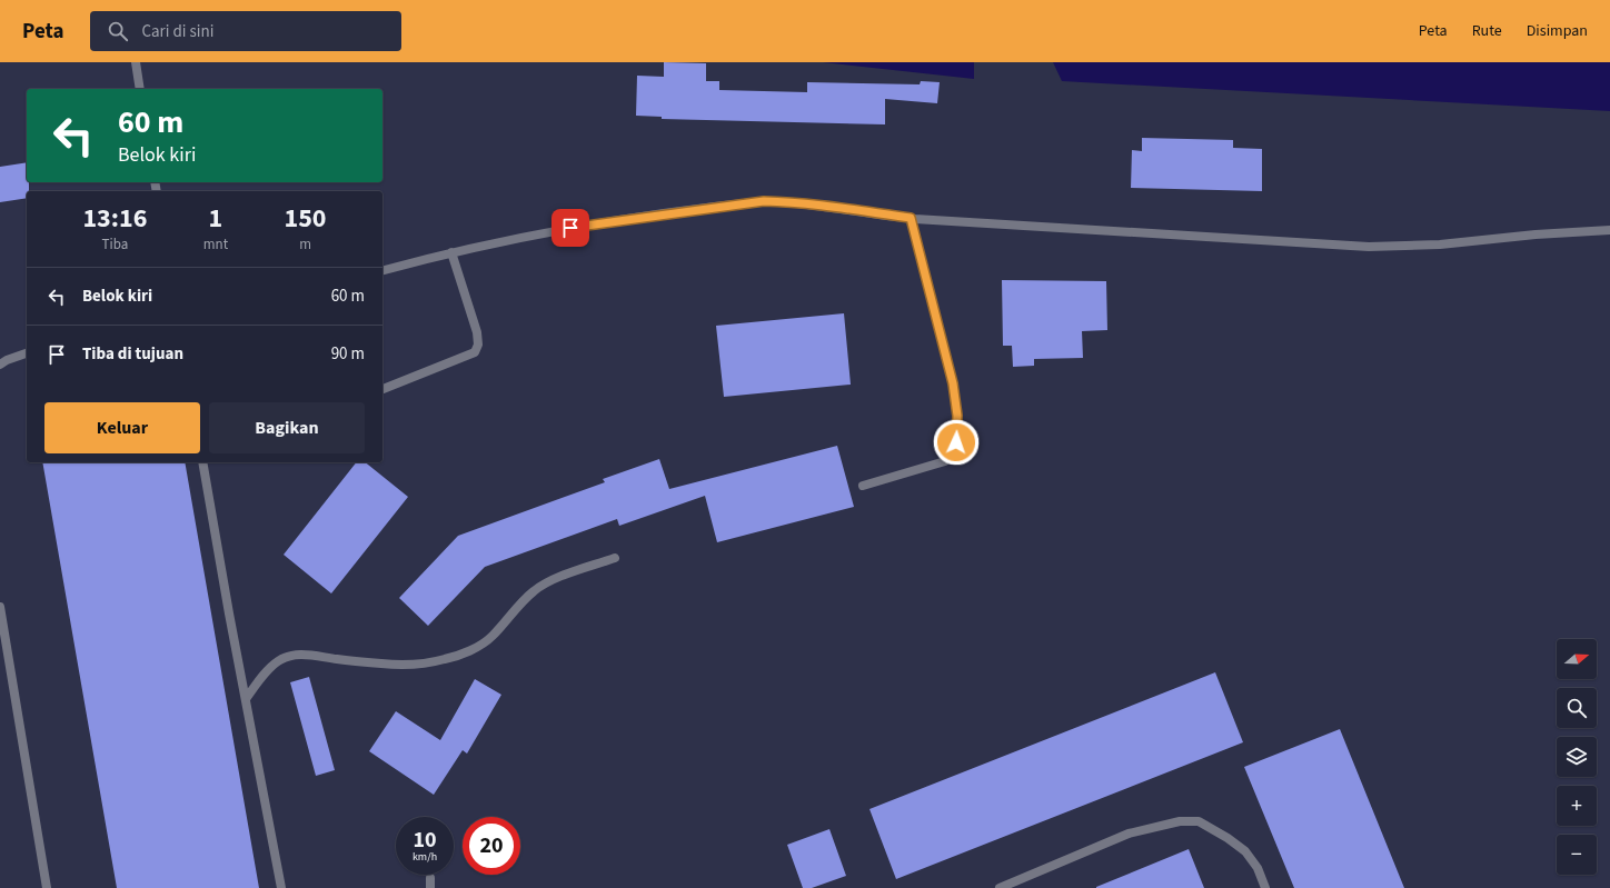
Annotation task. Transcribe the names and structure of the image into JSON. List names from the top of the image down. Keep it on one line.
{"north":"right","page":{"header":"Peta","search":"Cari di sini","nav":["Peta","Rute","Disimpan"],"turn":["60 m","Belok kiri"],"eta":["13:16","Tiba","1","mnt","150","m"],"list":[{"name":"Belok kiri","value":"60 m"},{"name":"Tiba di tujuan","value":"90 m"}],"buttons":["Keluar","Bagikan"],"map_buttons":["+","−"],"speed":"10 km/h","limit":"20"}}
